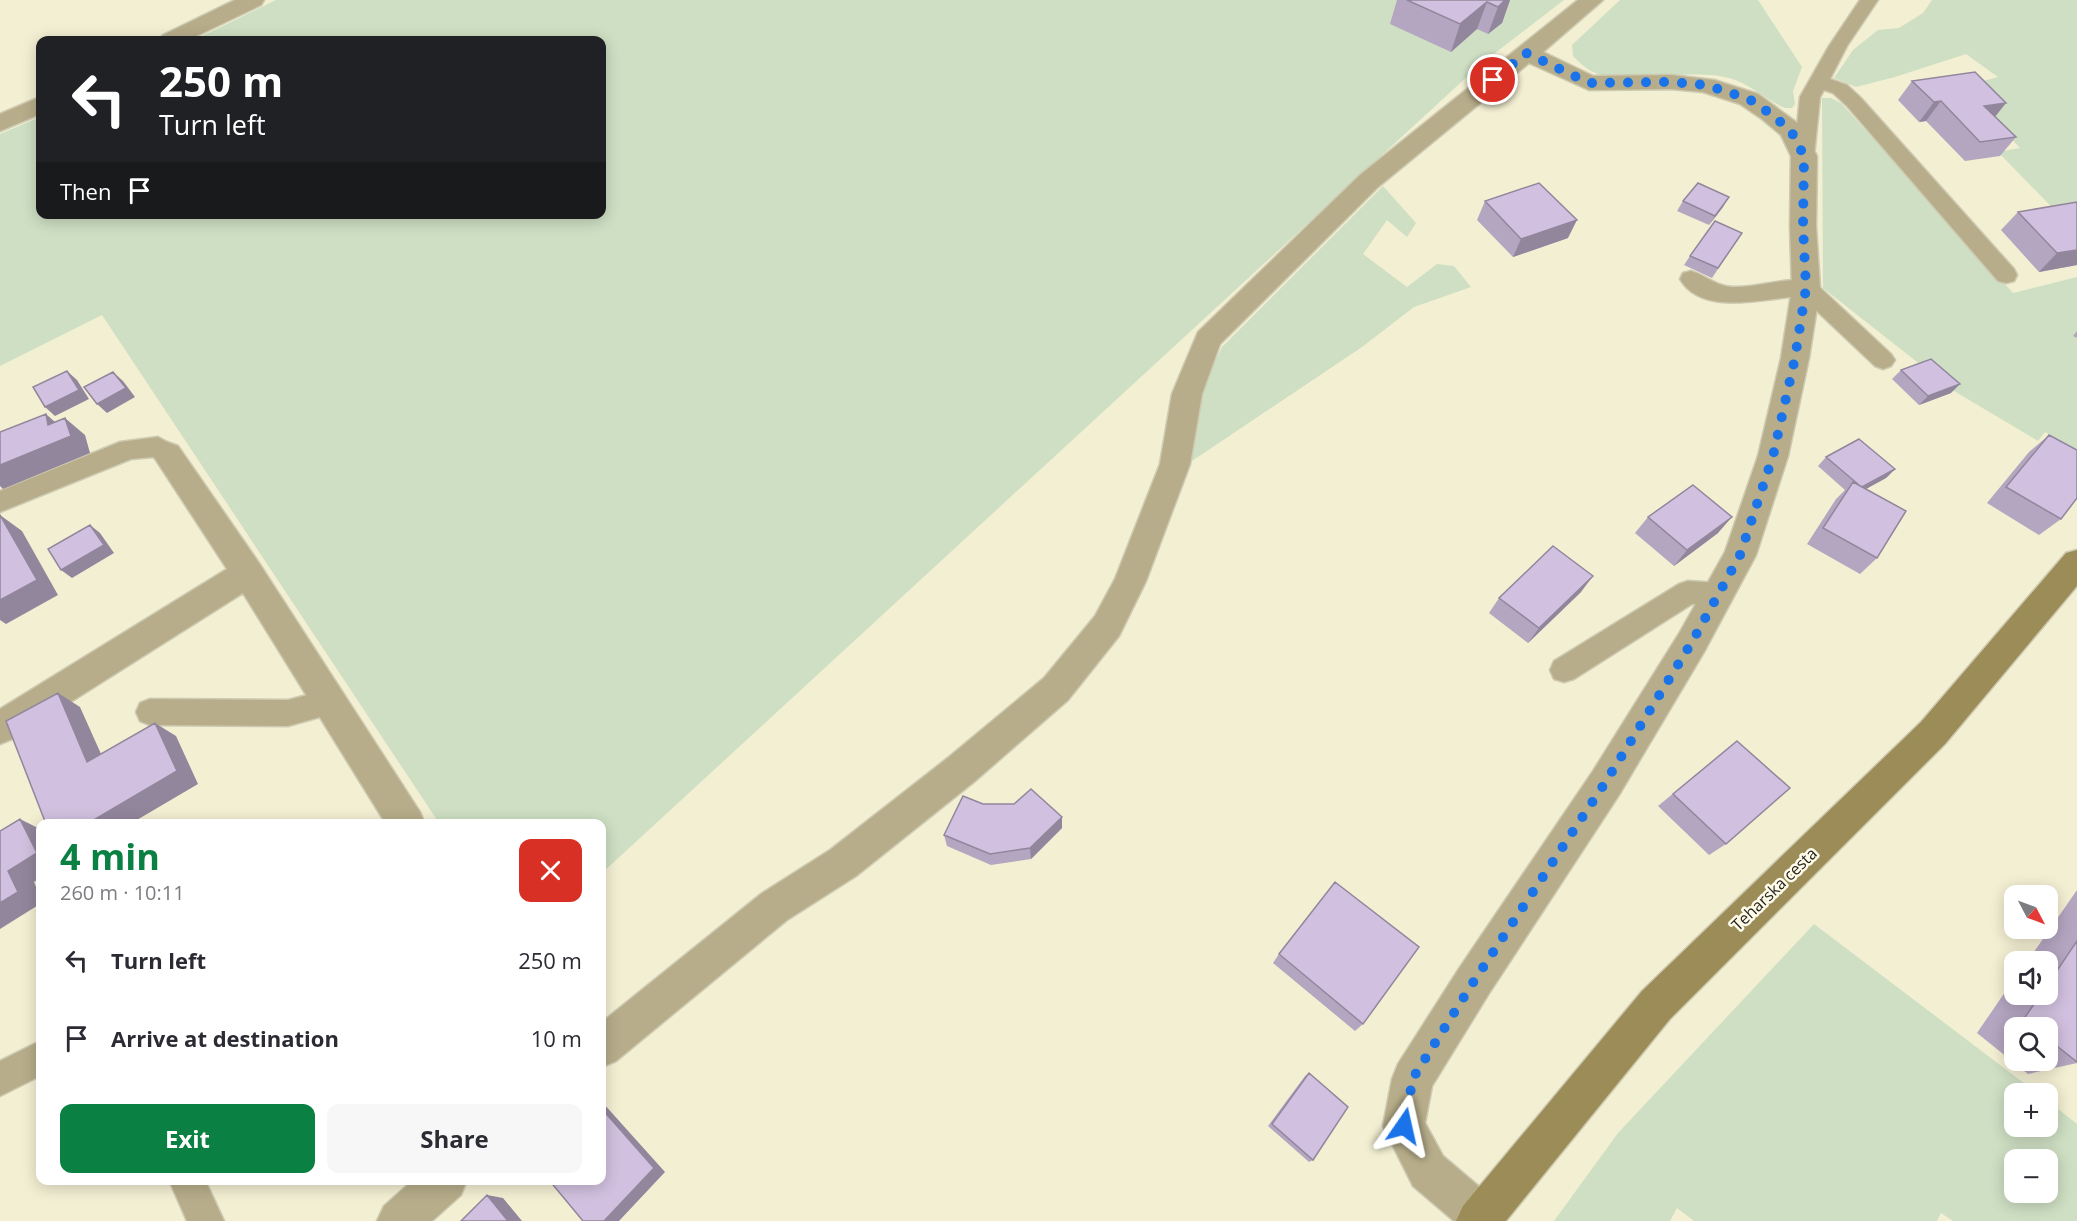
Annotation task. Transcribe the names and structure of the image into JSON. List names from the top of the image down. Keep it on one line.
{"streets":{"street":["Teharska cesta"]},"north":"bottom right","page":{"turn":["250 m","Turn left"],"then":"Then","heading":["4 min","260 m · 10:11"],"map_buttons":["+","−"],"list":[{"name":"Turn left","value":"250 m"},{"name":"Arrive at destination","value":"10 m"}],"buttons":["Exit","Share"]}}
